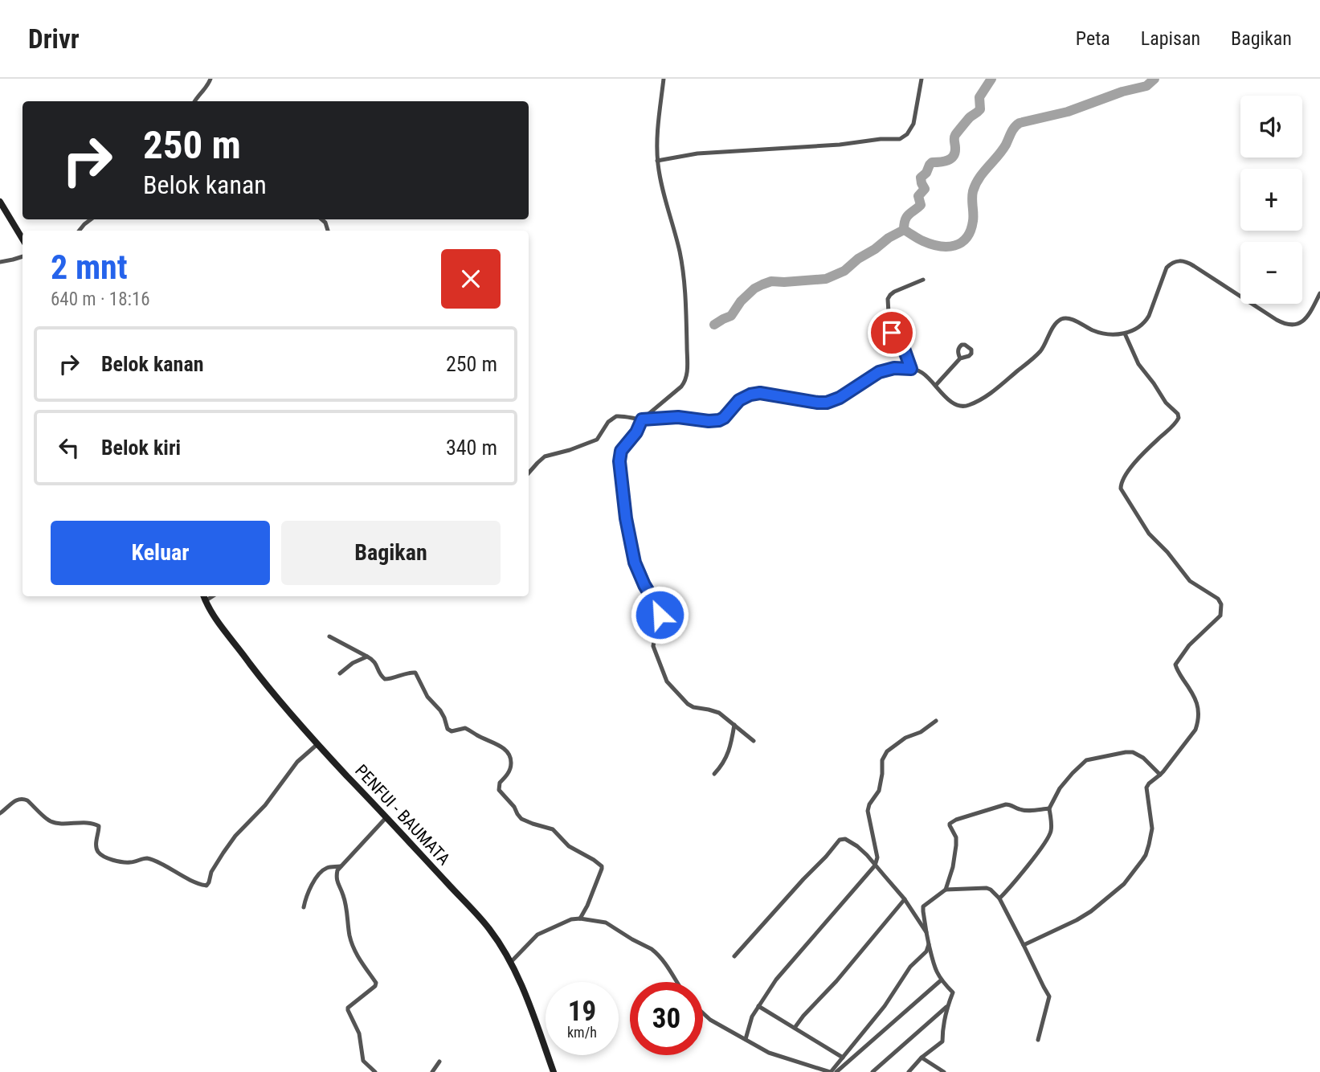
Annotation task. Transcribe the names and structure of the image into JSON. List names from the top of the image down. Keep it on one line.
{"streets":{"street":["PENFUI - BAUMATA"]},"page":{"header":"Drivr","nav":["Peta","Lapisan","Bagikan"],"map_buttons":["+","−"],"turn":["250 m","Belok kanan"],"heading":["2 mnt","640 m · 18:16"],"list":[{"name":"Belok kanan","value":"250 m"},{"name":"Belok kiri","value":"340 m"}],"buttons":["Keluar","Bagikan"],"speed":"19 km/h","limit":"30"}}
